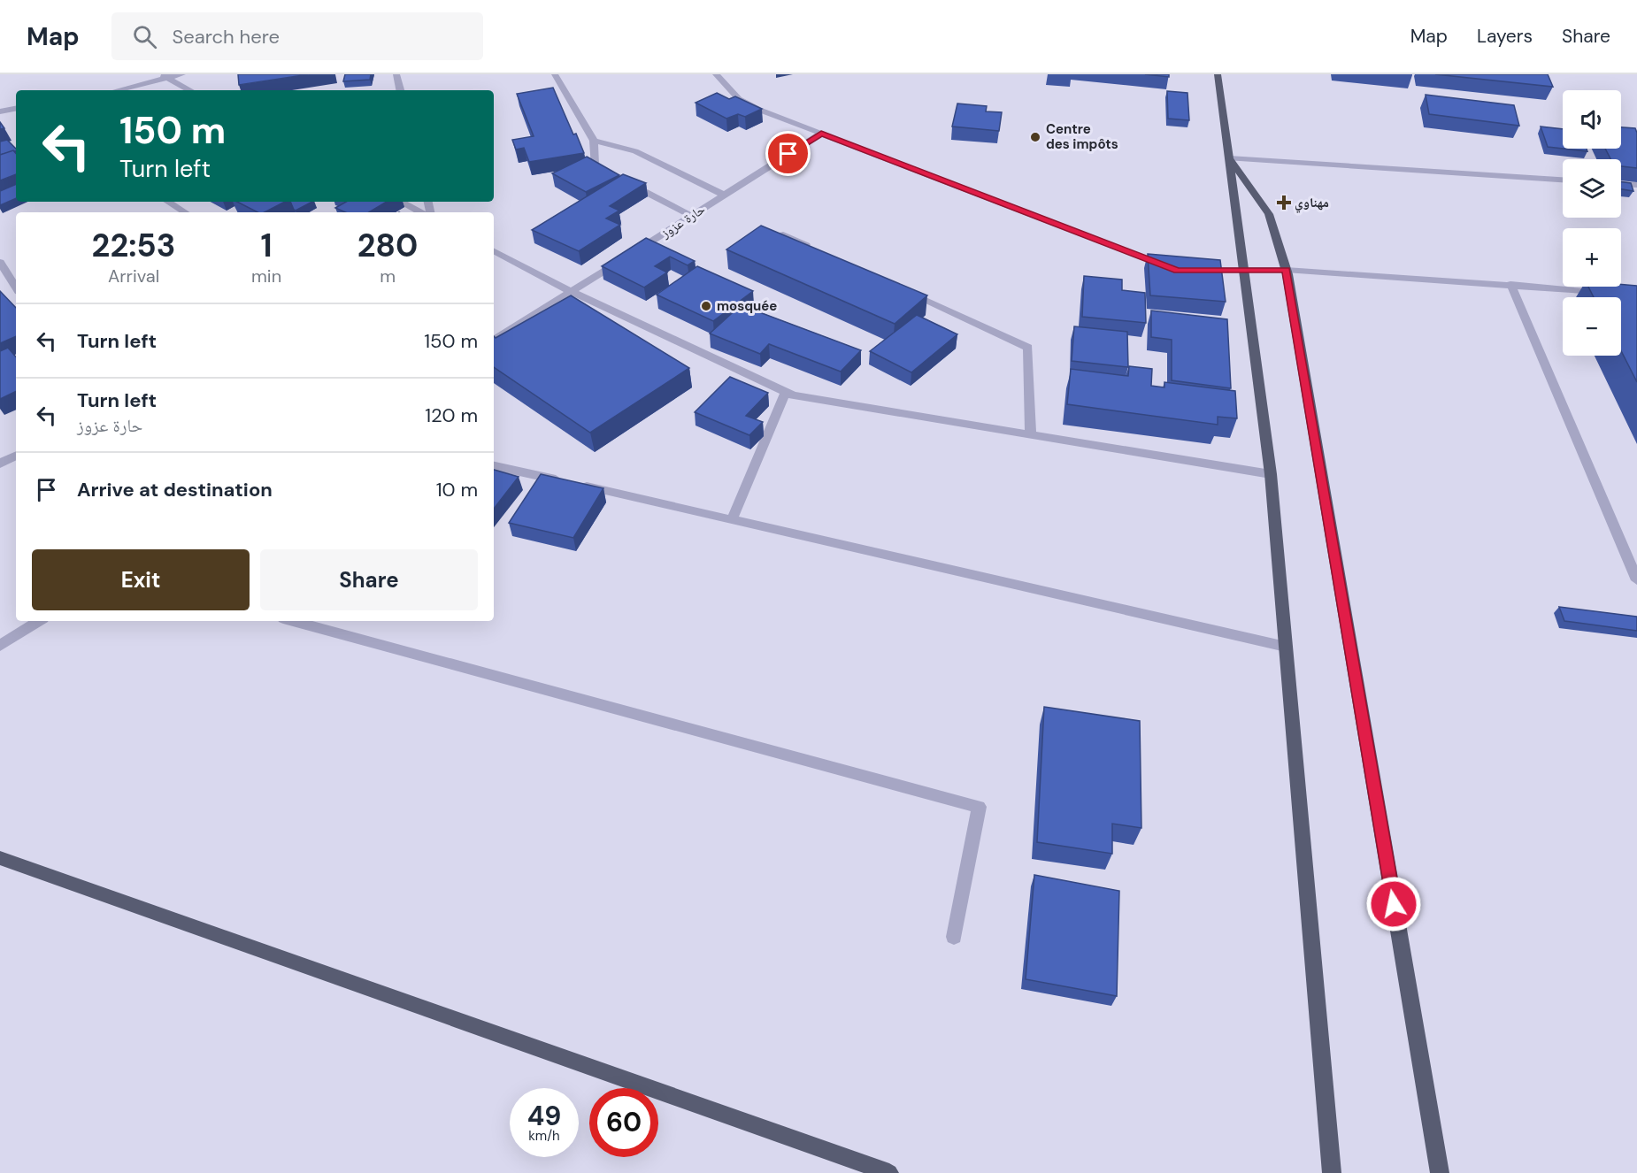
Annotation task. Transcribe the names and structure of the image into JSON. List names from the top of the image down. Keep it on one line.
{"streets":{"street":["حارة عزوز"]},"places":{"other":["Centre des impôts","mosquée"],"health":["مهناوي"]},"page":{"header":"Map","search":"Search here","nav":["Map","Layers","Share"],"map_buttons":["+","−"],"turn":["150 m","Turn left"],"eta":["22:53","Arrival","1","min","280","m"],"list":[{"name":"Turn left","value":"150 m"},{"name":"Turn left","note":"حارة عزوز","value":"120 m"},{"name":"Arrive at destination","value":"10 m"}],"buttons":["Exit","Share"],"speed":"49 km/h","limit":"60"}}
